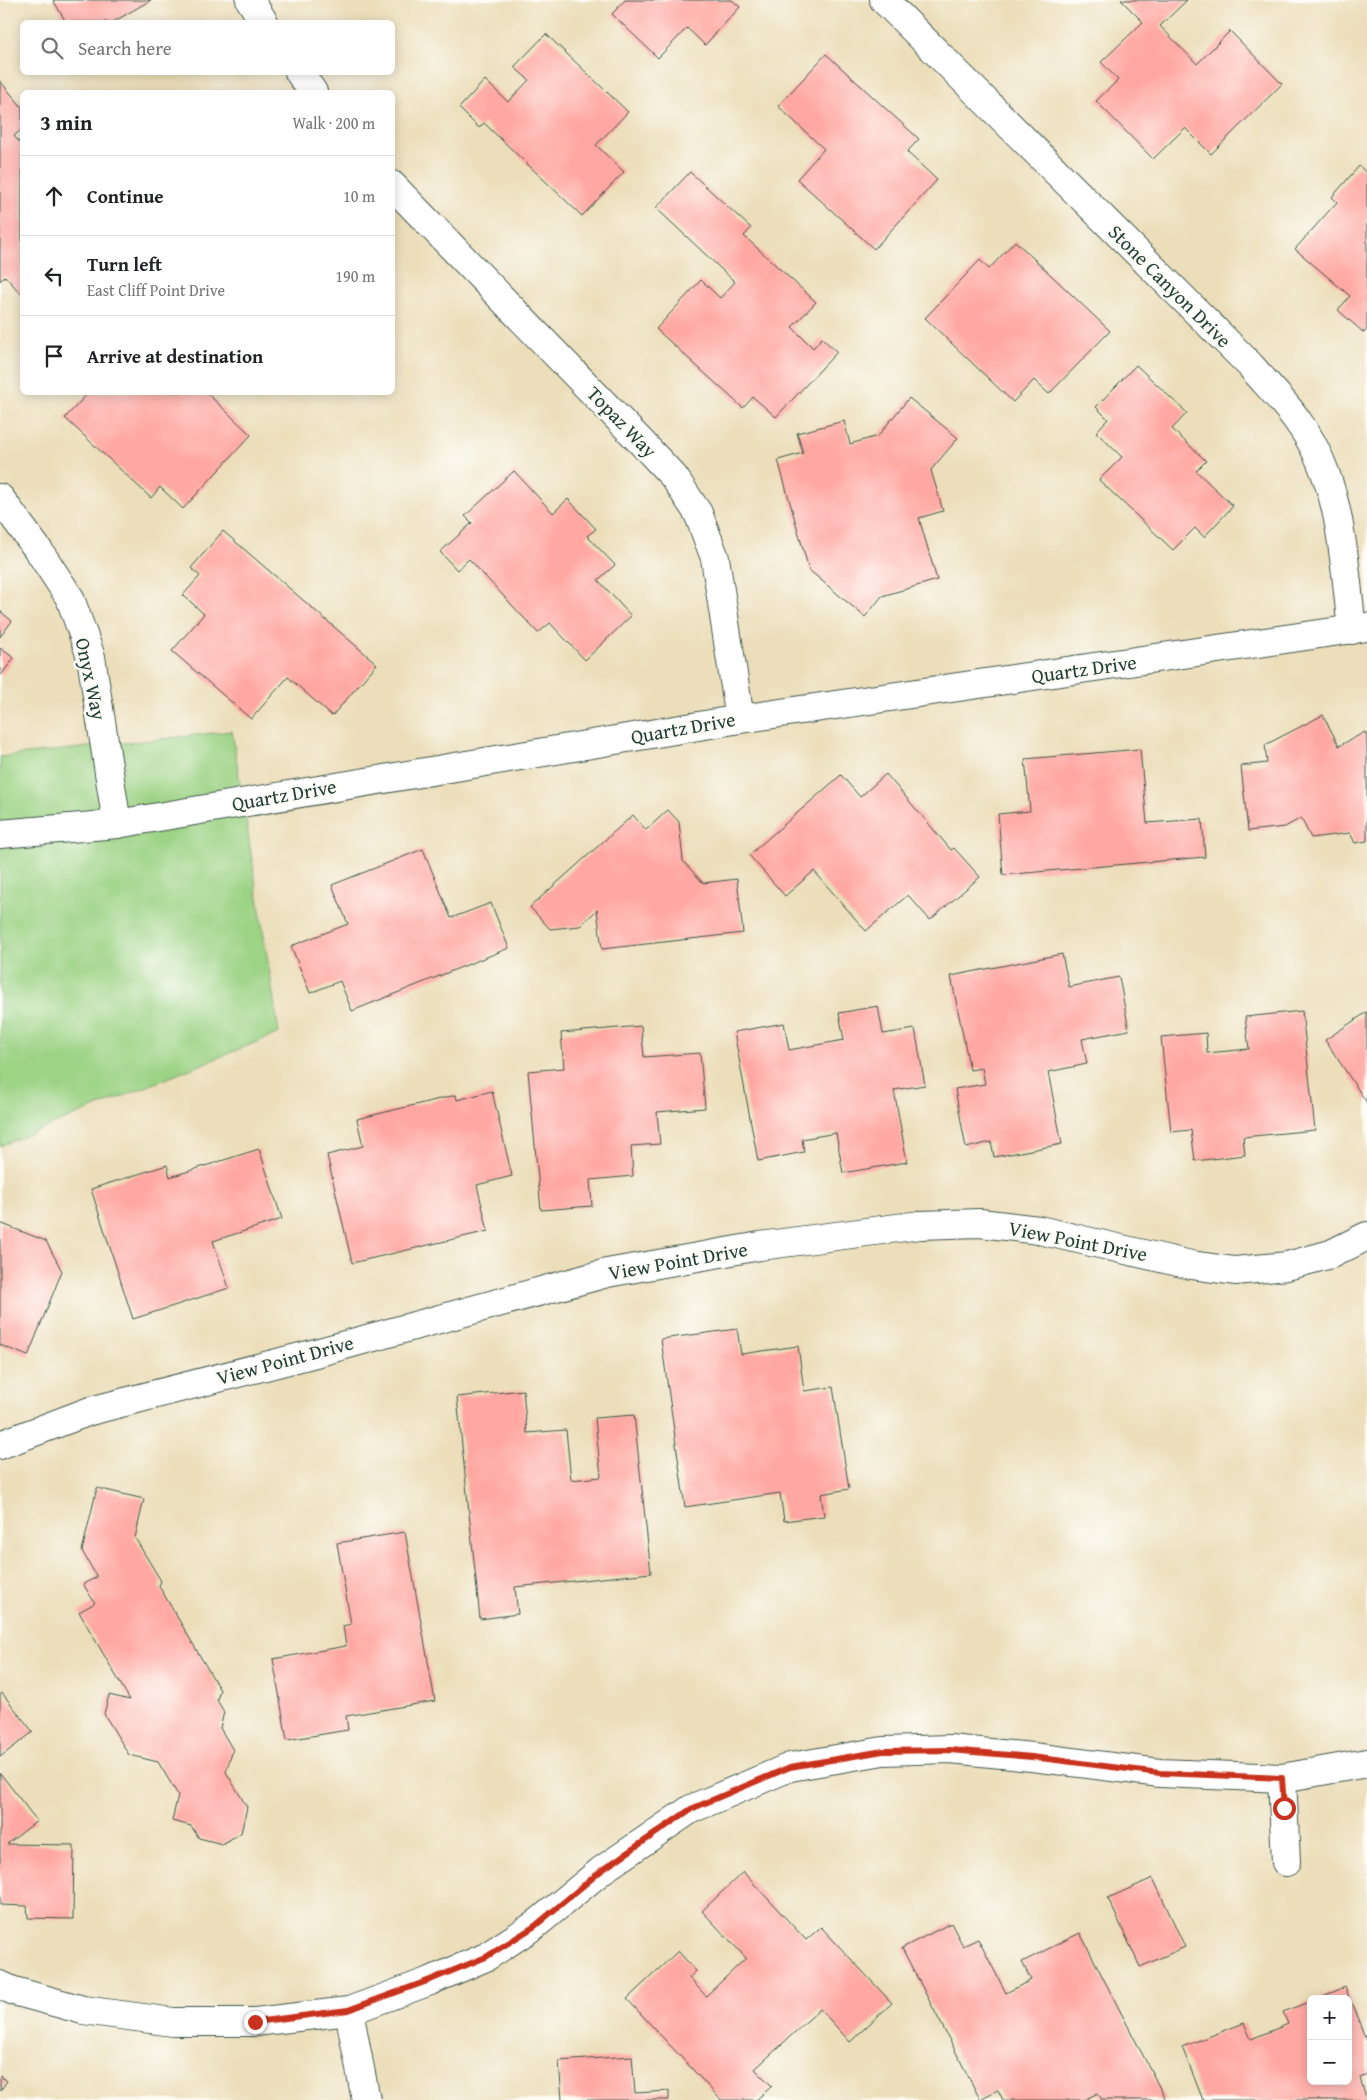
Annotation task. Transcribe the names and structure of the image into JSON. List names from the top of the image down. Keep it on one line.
{"streets":{"street":["Stone Canyon Drive","Topaz Way","Quartz Drive","Onyx Way","View Point Drive"]},"crossings":[["Stone Canyon Drive","Quartz Drive"],["Topaz Way","Quartz Drive"],["Quartz Drive","Onyx Way"]],"page":{"search":"Search here","heading":["3 min","Walk · 200 m"],"list":[["Continue","10 m"],["Turn left","East Cliff Point Drive","190 m"],"Arrive at destination"],"map_buttons":["+","−"]}}
